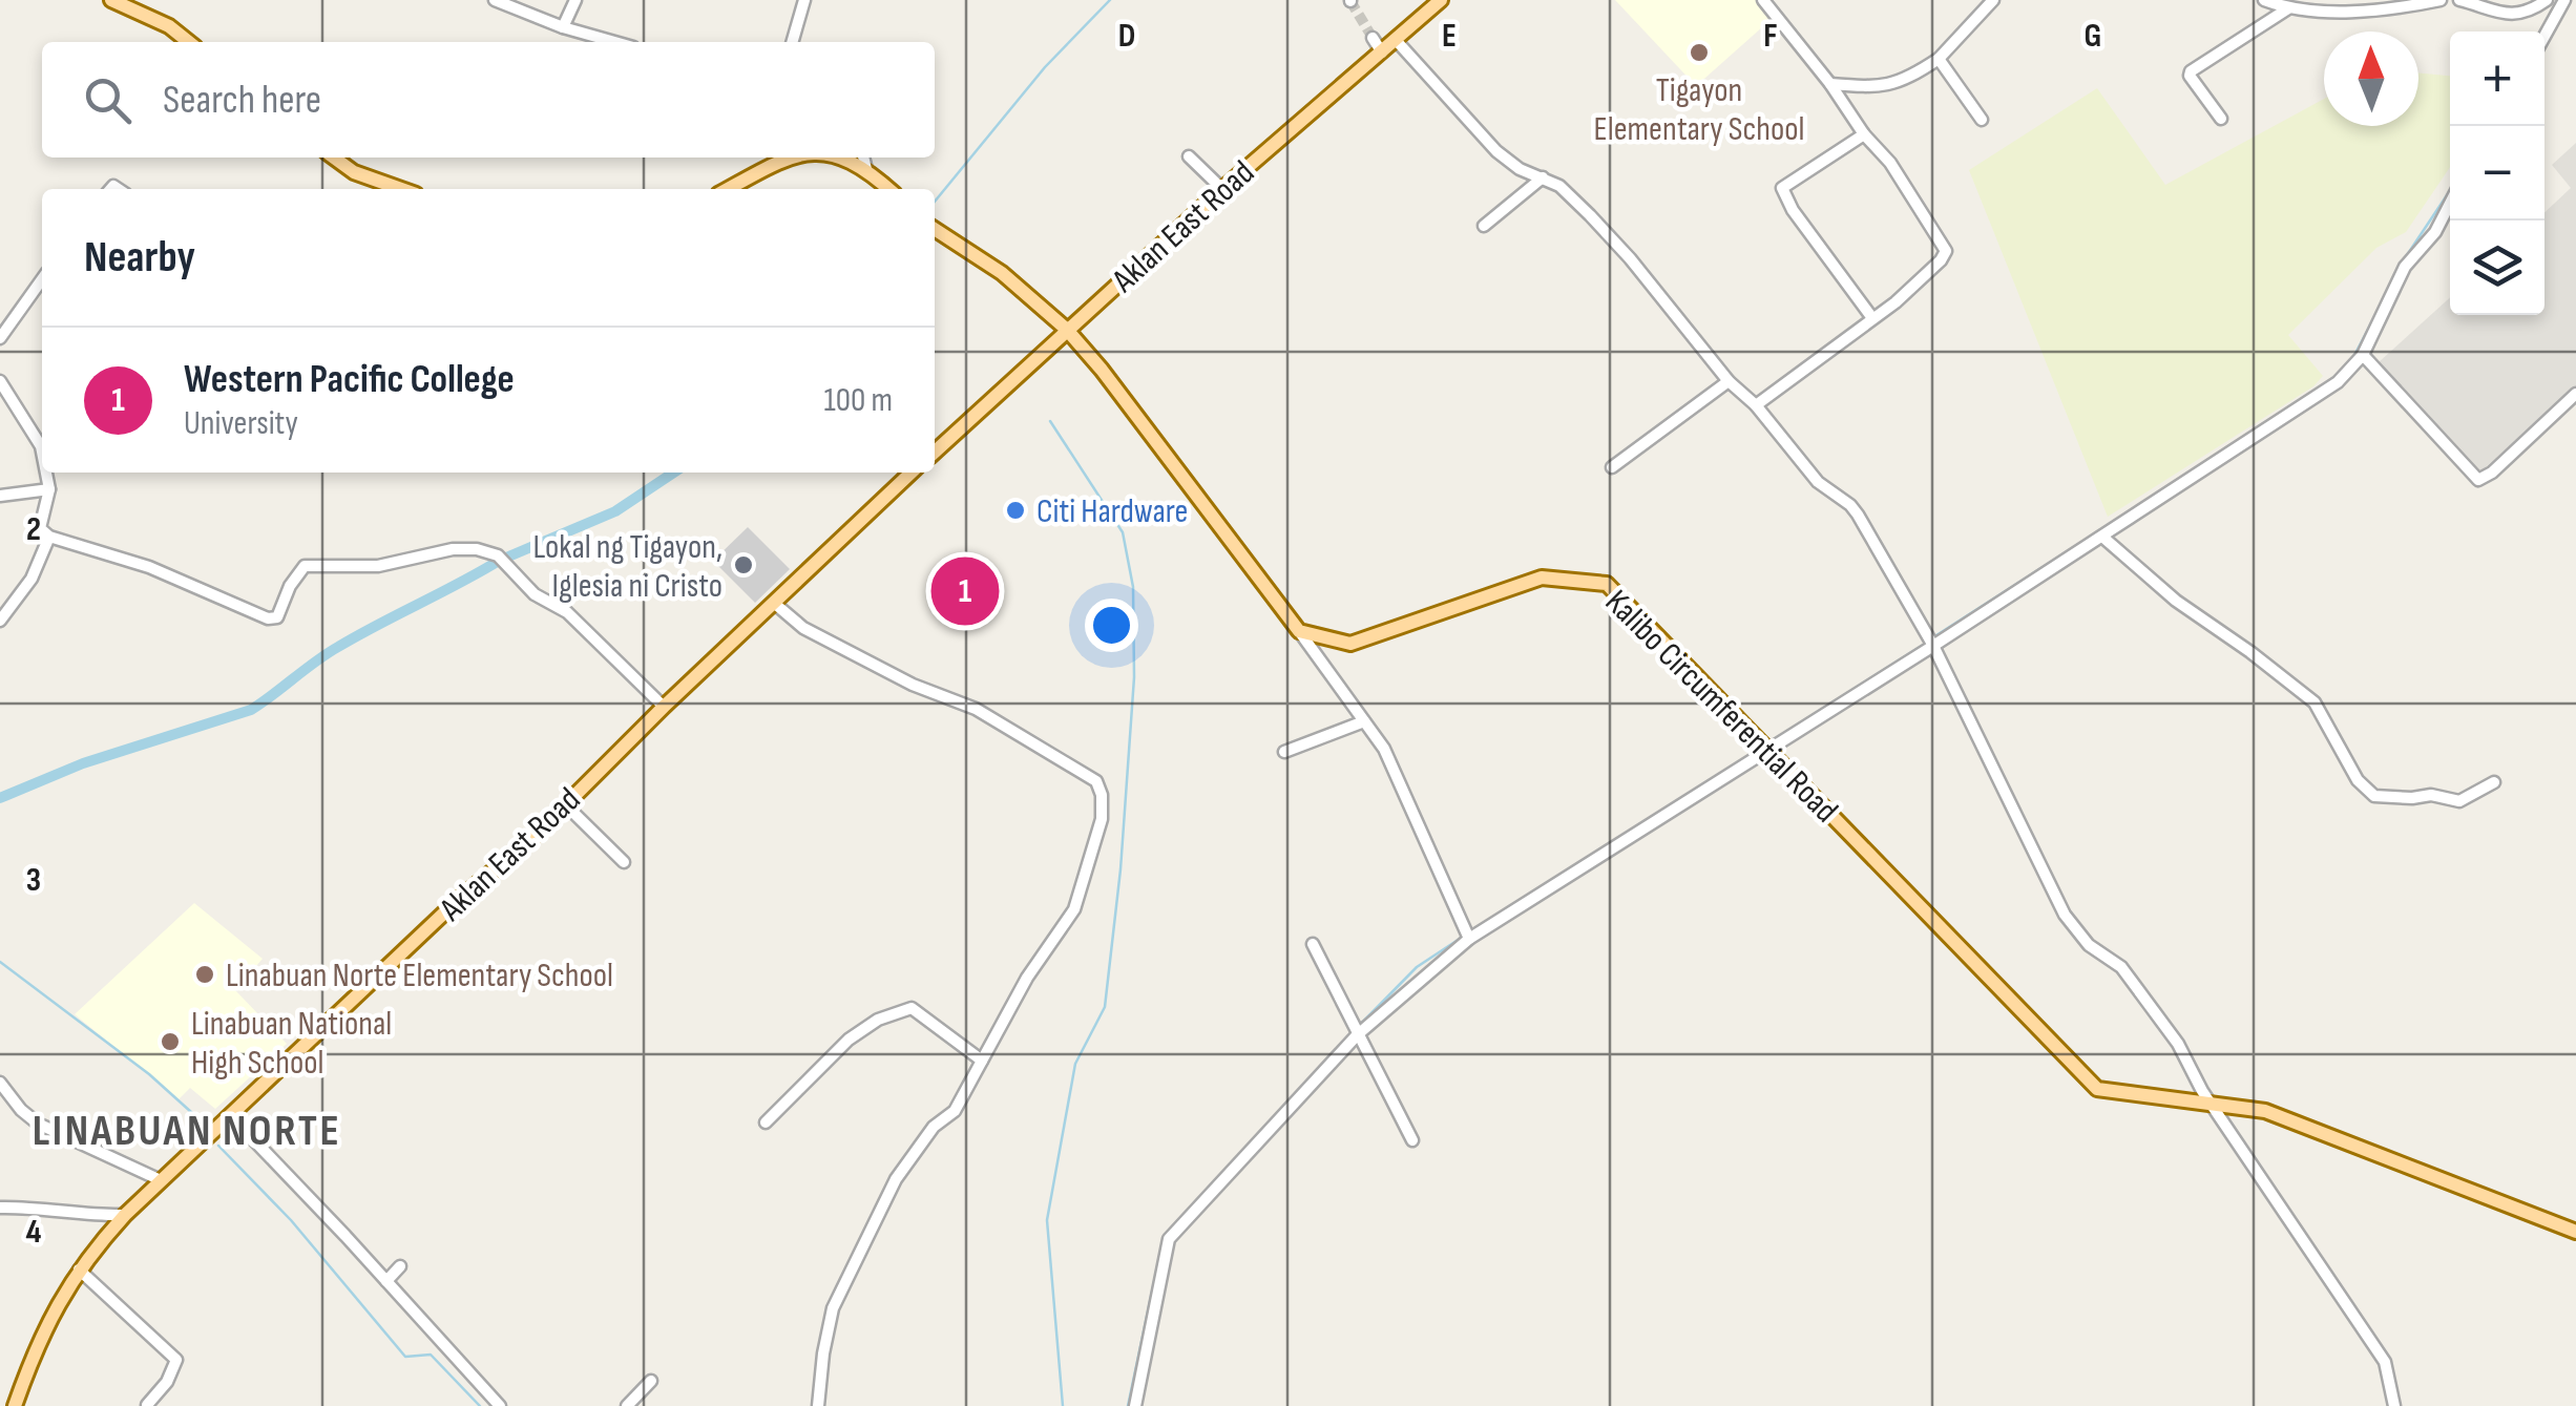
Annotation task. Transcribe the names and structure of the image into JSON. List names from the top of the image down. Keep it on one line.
{"streets":{"main road":["Aklan East Road","Kalibo Circumferential Road"]},"districts":["LINABUAN NORTE"],"places":["Tigayon Elementary School","Citi Hardware","Lokal ng Tigayon, Iglesia ni Cristo","Linabuan Norte Elementary School","Linabuan National High School"],"north":"top","page":{"map_buttons":["+","−"],"search":"Search here","heading":"Nearby","list":[{"mark":"1","name":"Western Pacific College","note":"University","value":"100 m"}],"pins":"1"},"grid":{"columns":["D","E","F","G"],"rows":["2","3","4"]}}
